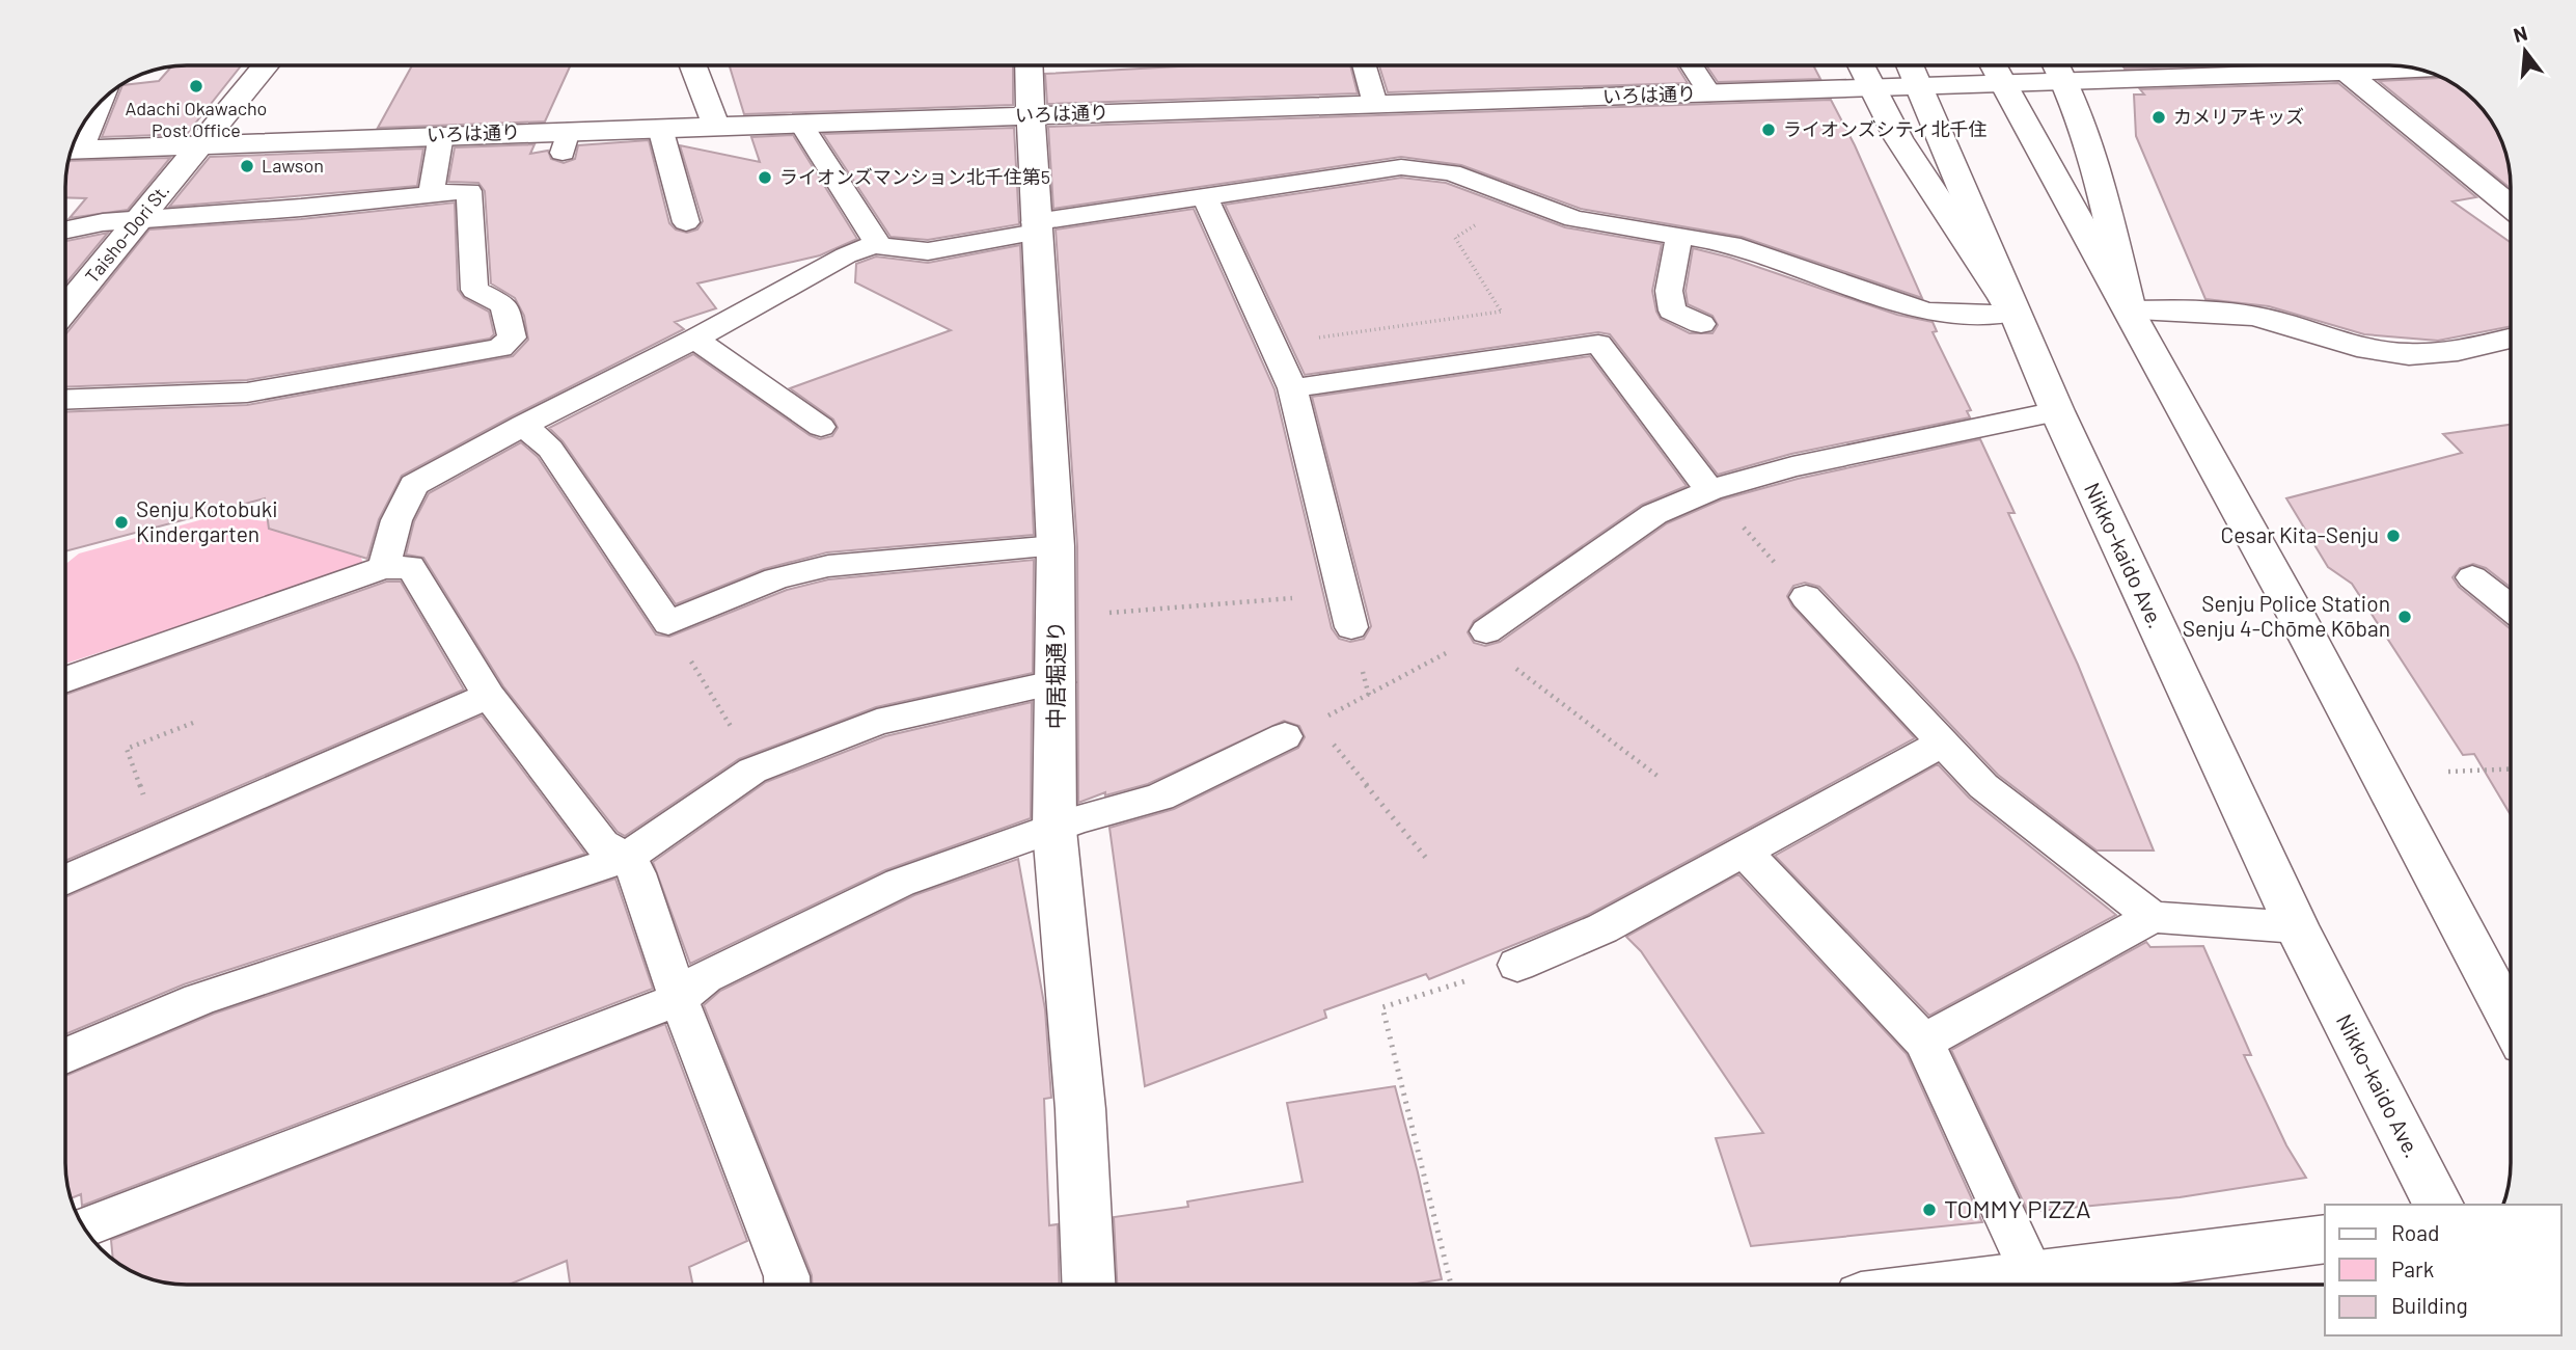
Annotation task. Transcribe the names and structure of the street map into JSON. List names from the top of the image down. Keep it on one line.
{"streets":{"main road":["いろは通り","Taisho-Dori St.","Nikko-kaido Ave.","中居堀通り"]},"crossings":[["いろは通り","Taisho-Dori St."],["いろは通り","Nikko-kaido Ave."],["いろは通り","中居堀通り"]],"places":["Adachi Okawacho Post Office","カメリアキッズ","ライオンズシティ北千住","Lawson","ライオンズマンション北千住第5","Senju Kotobuki Kindergarten","Cesar Kita-Senju","Senju Police Station Senju 4-Chōme Kōban","TOMMY PIZZA"],"legend":["Road","Park","Building"],"north":"top"}
